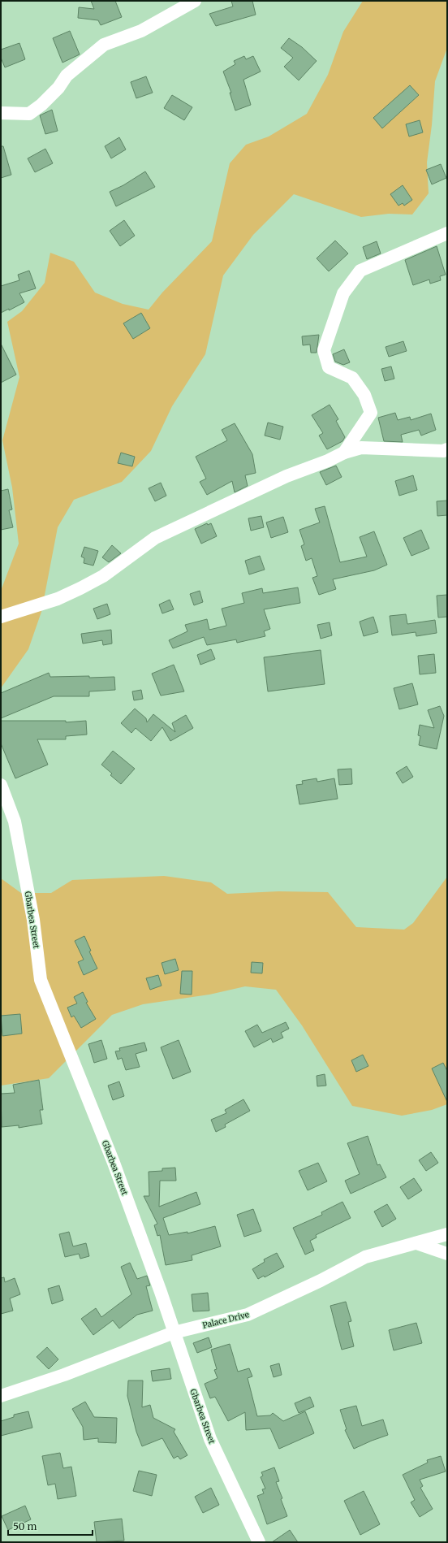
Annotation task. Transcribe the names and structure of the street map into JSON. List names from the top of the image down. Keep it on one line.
{"streets":{"street":["Gbarbea Street","Palace Drive"]},"crossings":[["Gbarbea Street","Palace Drive"]],"scale_bar":"50 m"}
